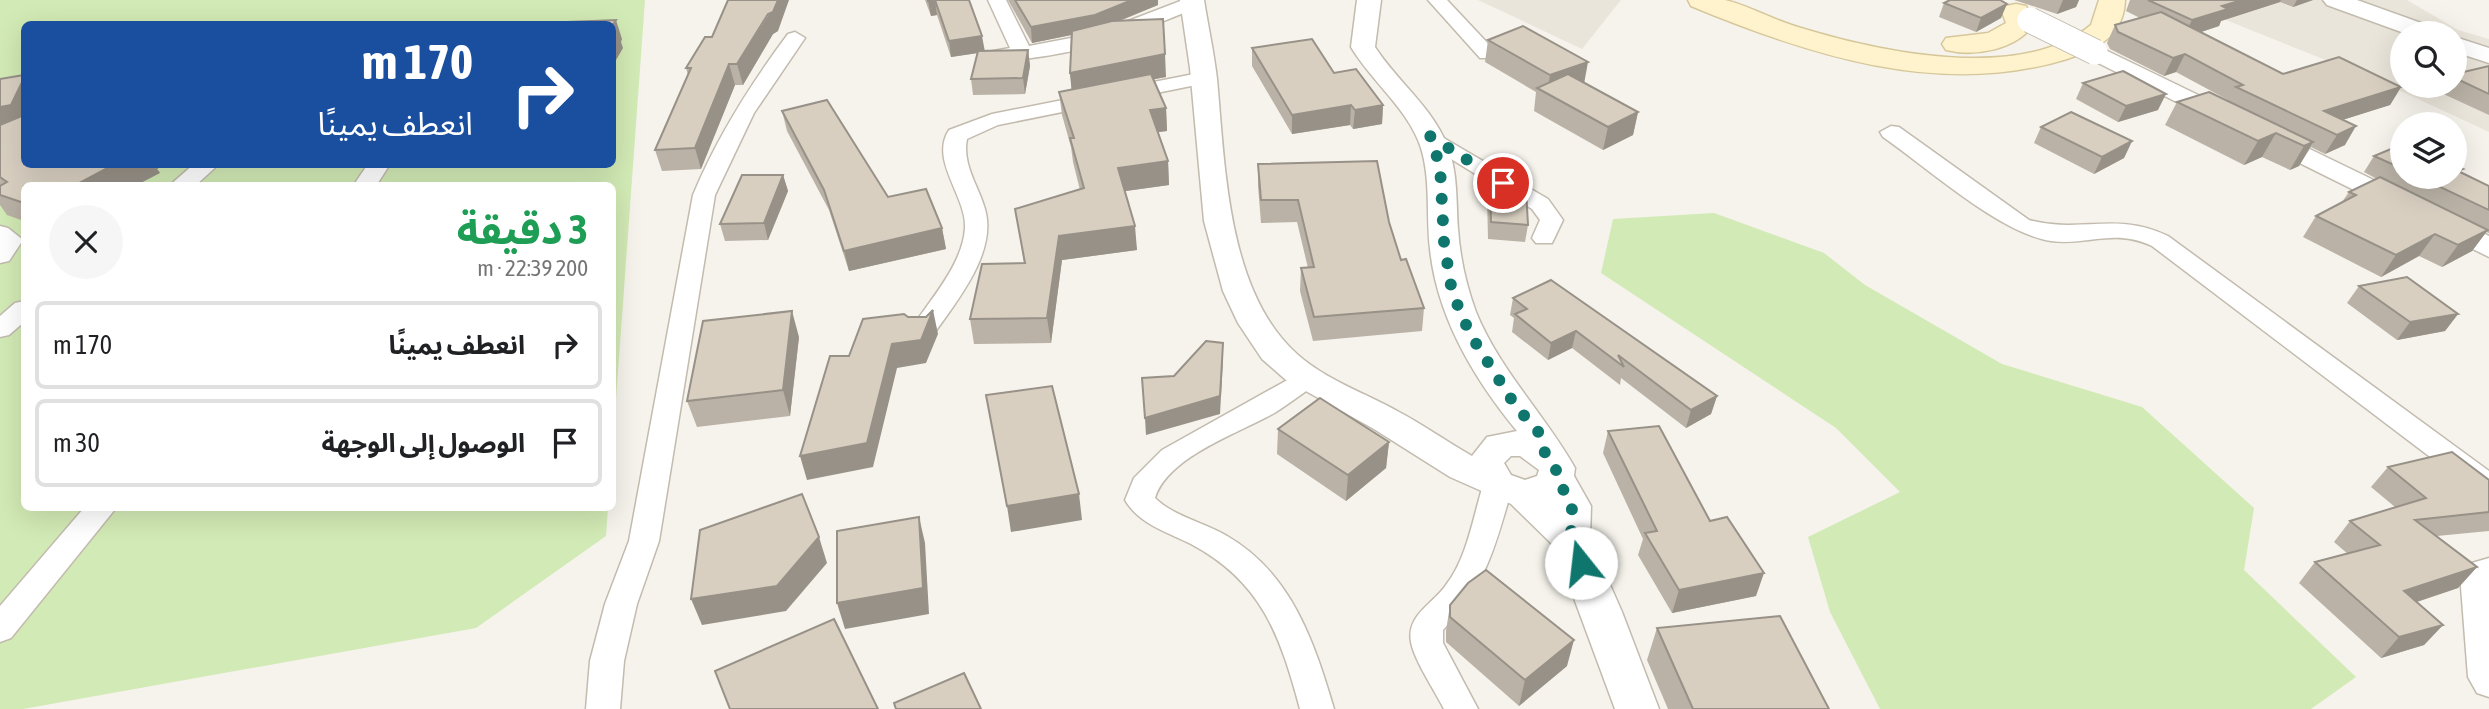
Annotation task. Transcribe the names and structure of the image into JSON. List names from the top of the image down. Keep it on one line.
{"page":{"turn":["170 m","انعطف يمينًا"],"heading":["3 دقيقة","200 m · 22:39"],"list":[{"name":"انعطف يمينًا","value":"170 m"},{"name":"الوصول إلى الوجهة","value":"30 m"}]}}
